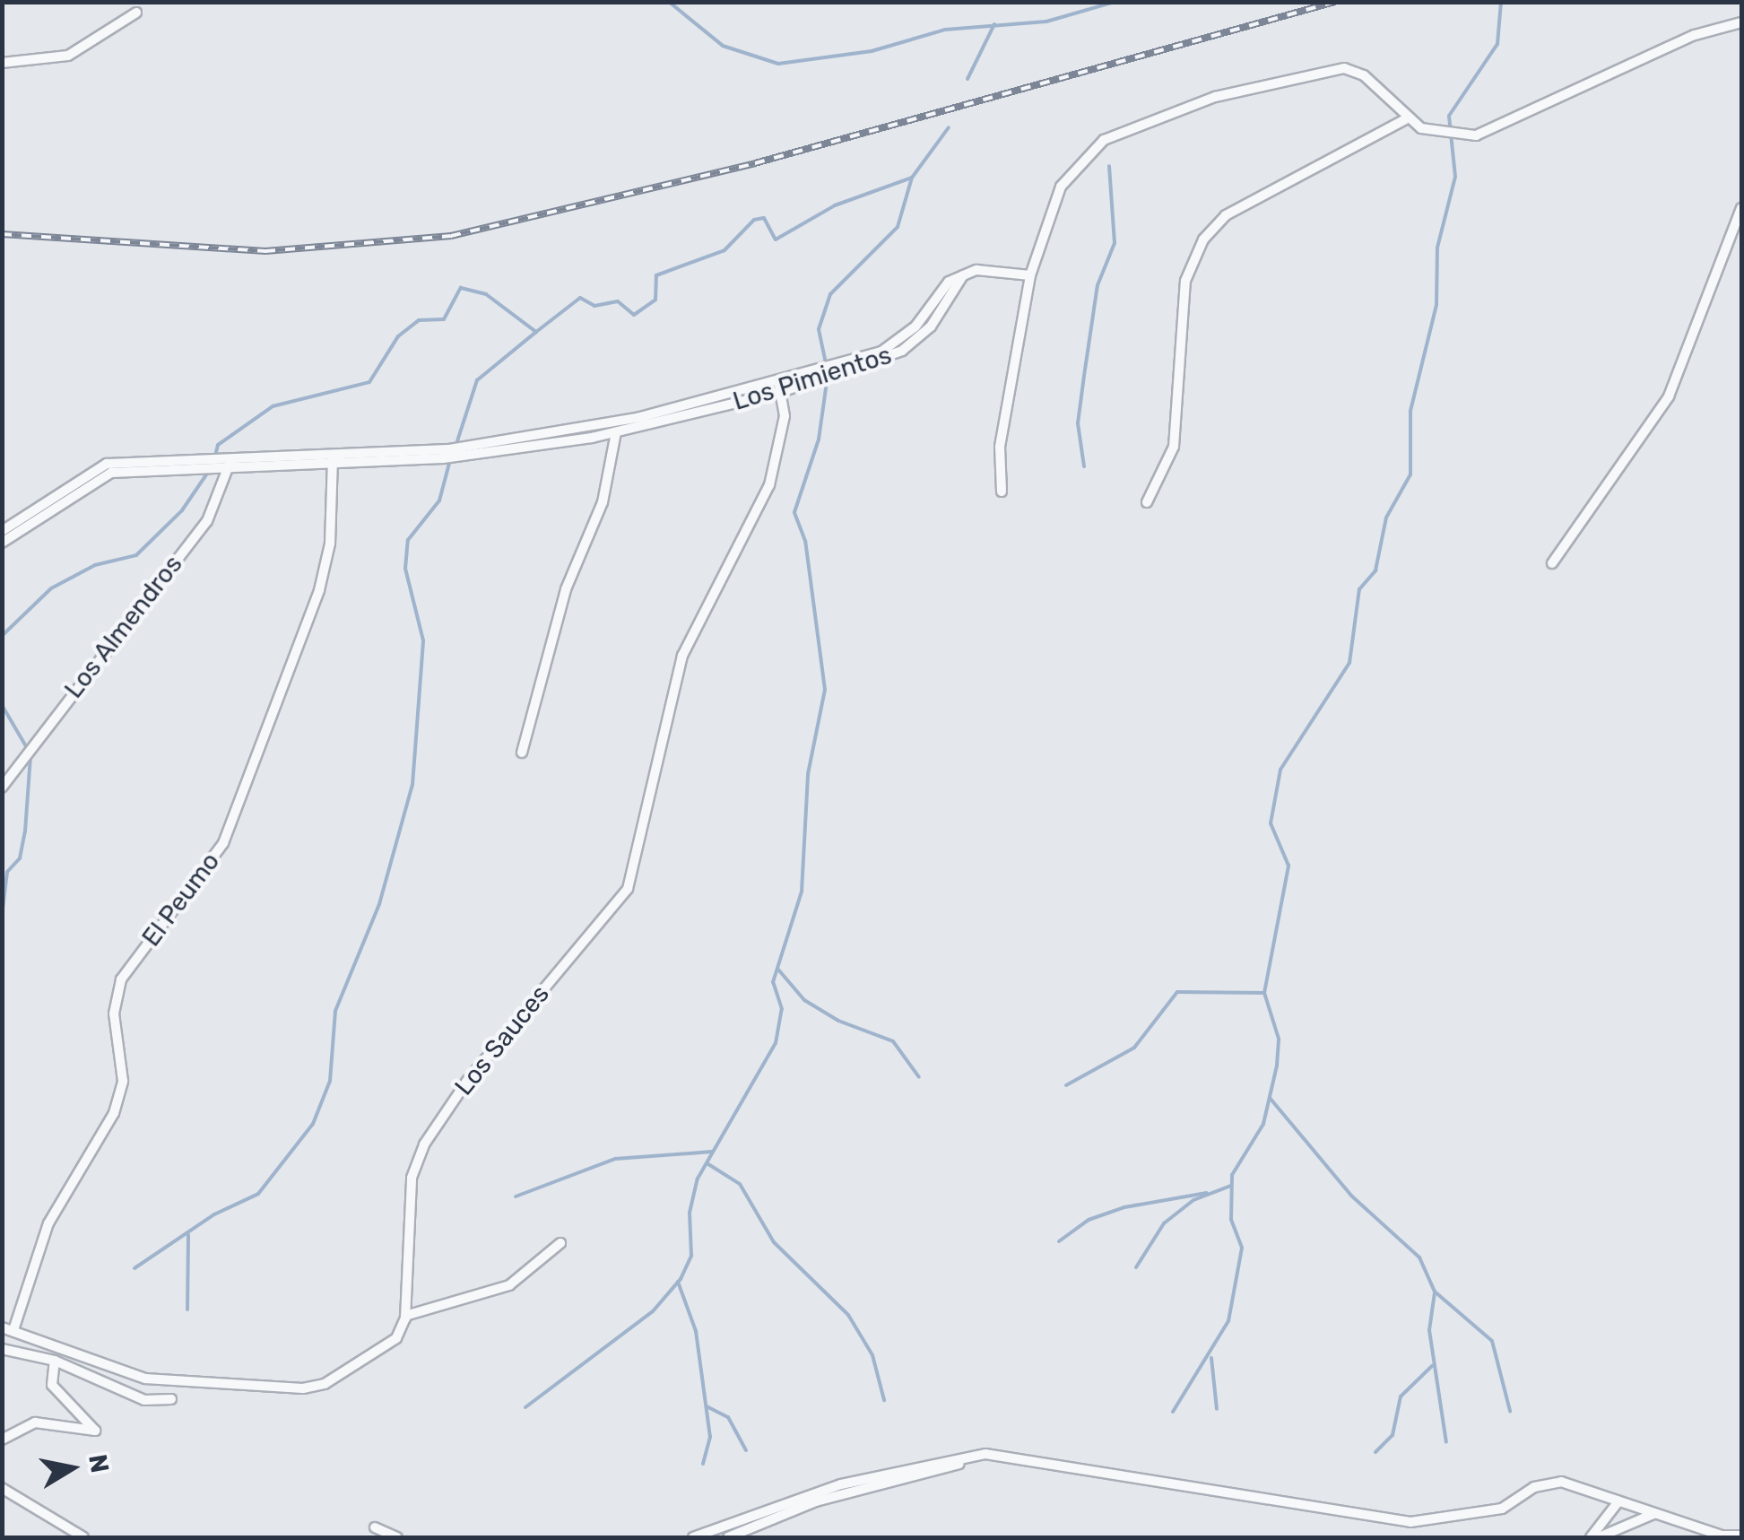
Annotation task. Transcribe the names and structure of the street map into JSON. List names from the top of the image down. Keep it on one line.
{"streets":{"street":["Los Pimientos","Los Almendros","El Peumo","Los Sauces"]},"crossings":[["Los Pimientos","Los Almendros"],["Los Pimientos","El Peumo"],["Los Pimientos","Los Sauces"]],"north":"right"}
